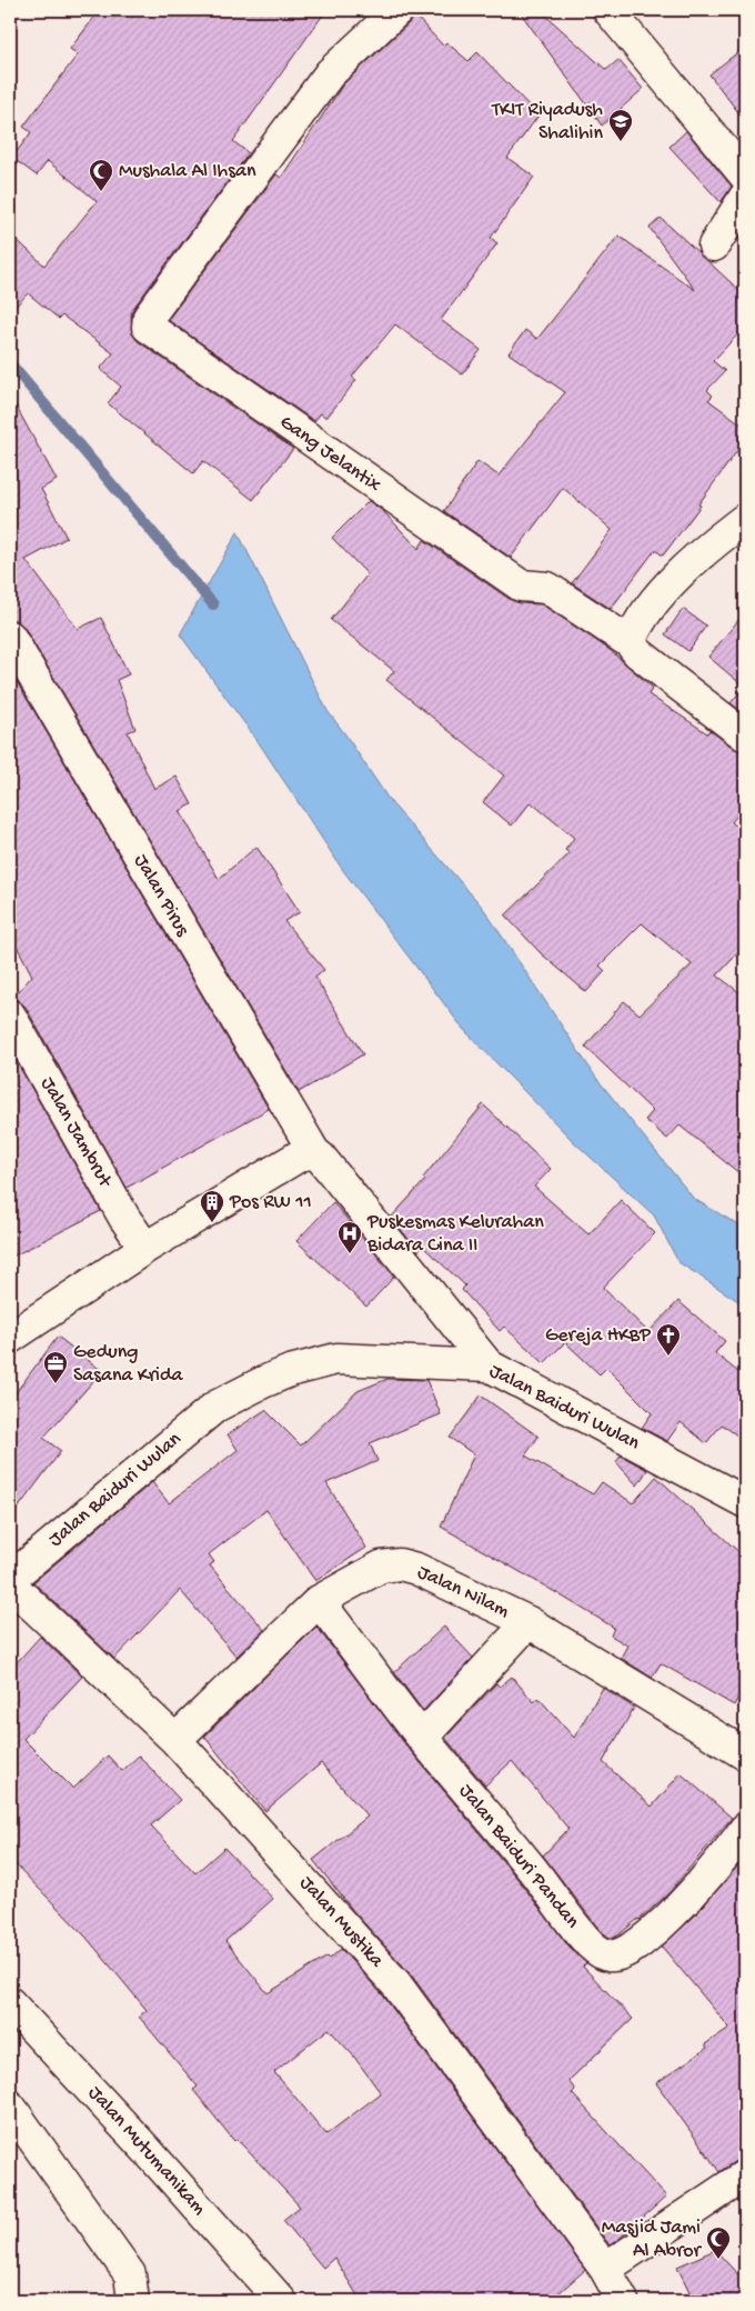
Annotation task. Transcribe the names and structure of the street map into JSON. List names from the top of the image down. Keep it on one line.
{"streets":{"street":["Gang Jelantix","Jalan Pirus","Jalan Jambrut","Jalan Baiduri Wulan","Jalan Nilam","Jalan Baiduri Pandan","Jalan Mustika","Jalan Mutumanikam"]},"crossings":[["Jalan Pirus","Jalan Baiduri Wulan"],["Jalan Nilam","Jalan Baiduri Pandan"],["Jalan Nilam","Jalan Mustika"]],"places":{"school or university":["TKIT Riyadush Shalihin"],"mosque":["Mushala Al Ihsan","Masjid Jami Al Abror"],"building":["Pos RW 11"],"hospital":["Puskesmas Kelurahan Bidara Cina II"],"church":["Gereja HKBP"],"office":["Gedung Sasana Krida"]}}
